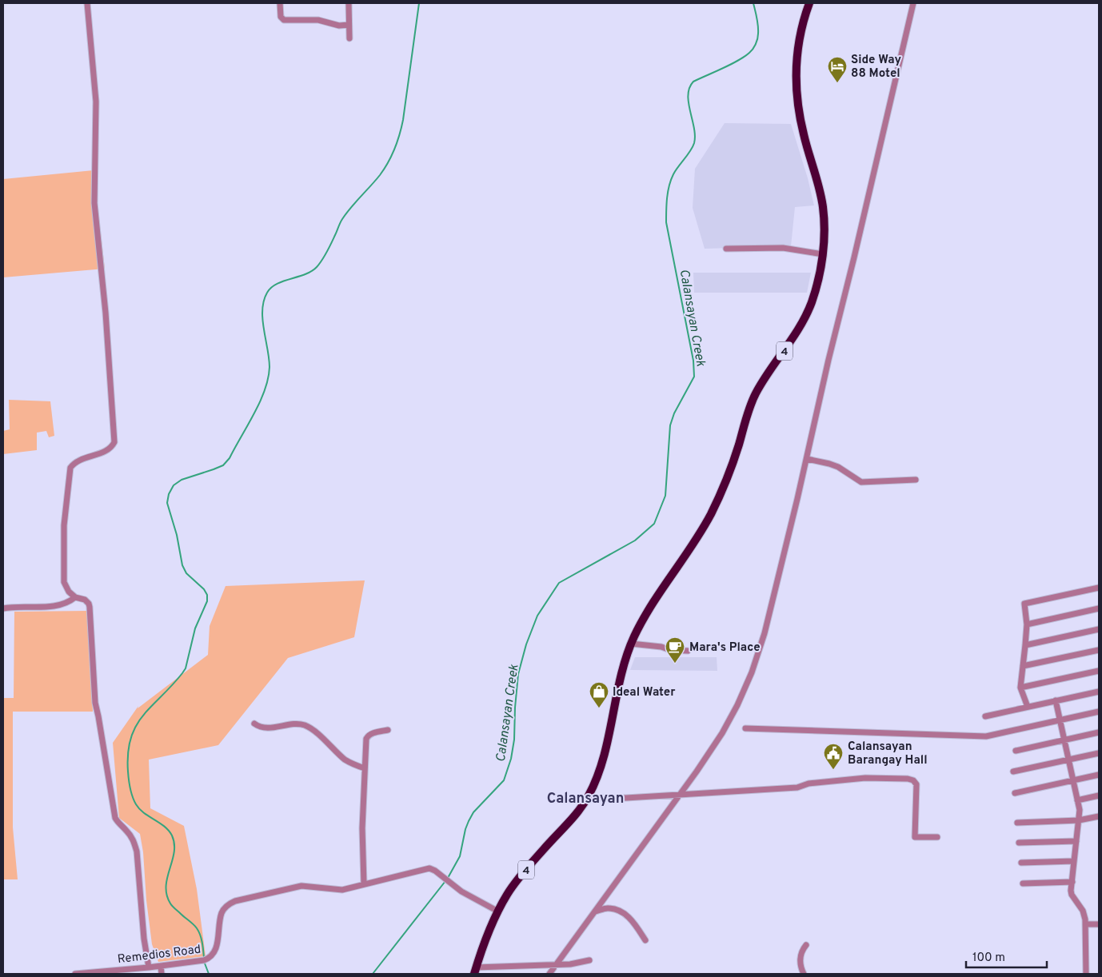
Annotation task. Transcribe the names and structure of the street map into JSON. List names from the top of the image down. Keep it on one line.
{"streets":{"highway":["4"],"street":["Remedios Road"]},"crossings":[["4","Remedios Road"]],"districts":["Calansayan"],"water":["Calansayan Creek"],"places":{"hotel":["Side Way 88 Motel"],"cafe":["Mara's Place"],"shop":["Ideal Water"],"public building":["Calansayan Barangay Hall"]},"scale_bar":"100 m"}
